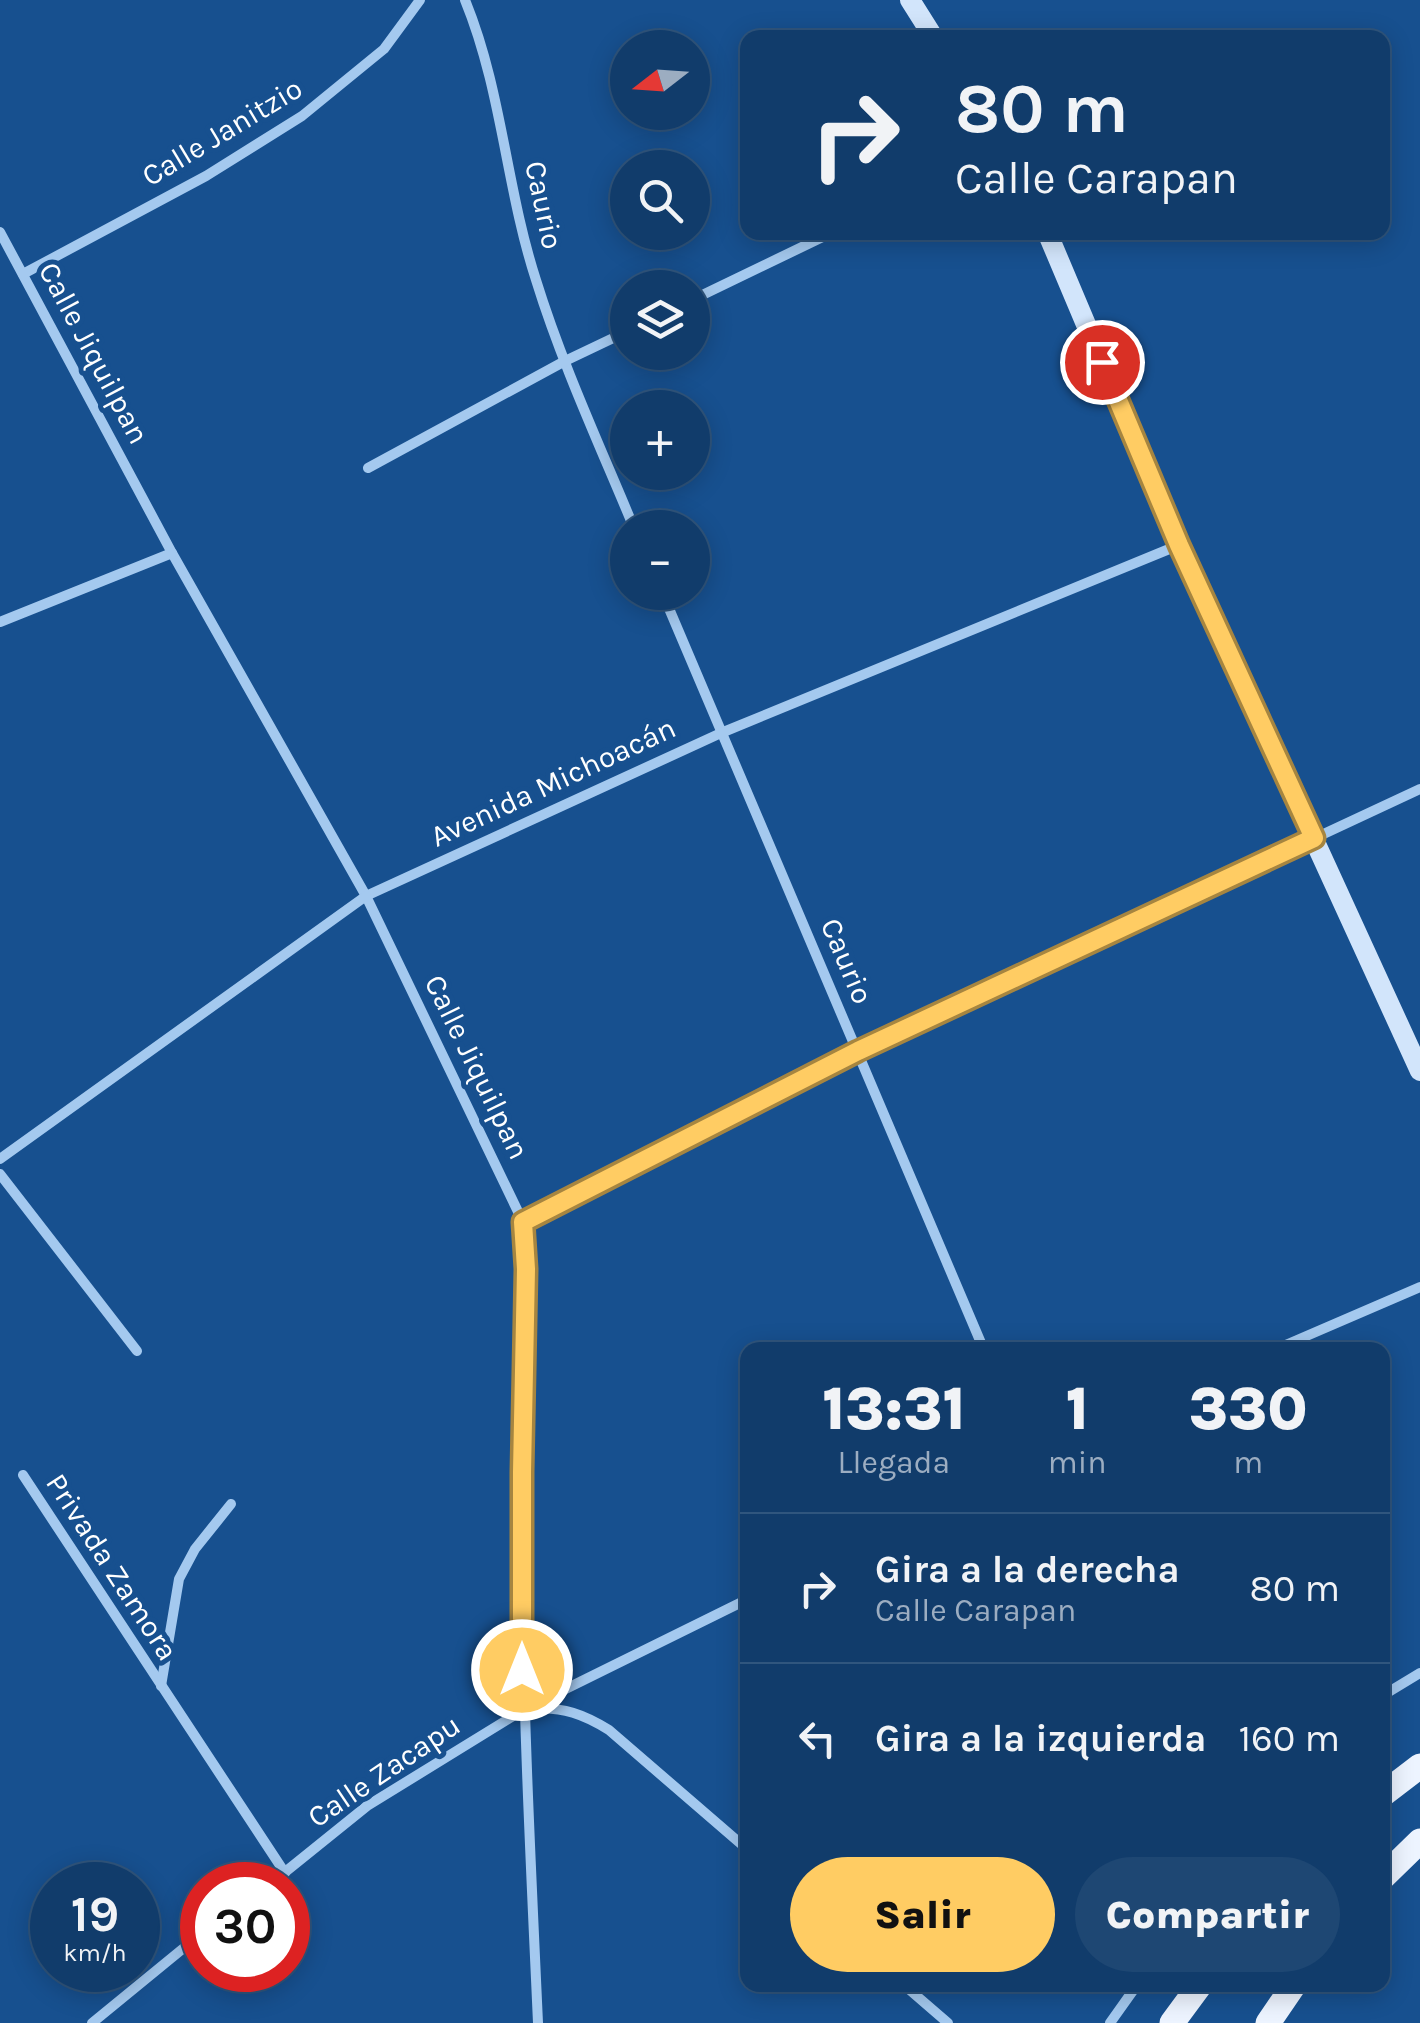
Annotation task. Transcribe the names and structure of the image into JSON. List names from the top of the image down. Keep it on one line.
{"streets":{"street":["Calle Janitzio","Caurio","Calle Jiquilpan","Avenida Michoacán","Privada Zamora","Calle Zacapu"]},"crossings":[["Calle Janitzio","Calle Jiquilpan"],["Caurio","Avenida Michoacán"],["Calle Jiquilpan","Avenida Michoacán"],["Calle Jiquilpan","Calle Zacapu"]],"north":"left","page":{"map_buttons":["+","−"],"turn":["80 m","Calle Carapan"],"eta":["13:31","Llegada","1","min","330","m"],"list":[{"name":"Gira a la derecha","note":"Calle Carapan","value":"80 m"},{"name":"Gira a la izquierda","value":"160 m"}],"buttons":["Salir","Compartir"],"speed":"19 km/h","limit":"30"}}
